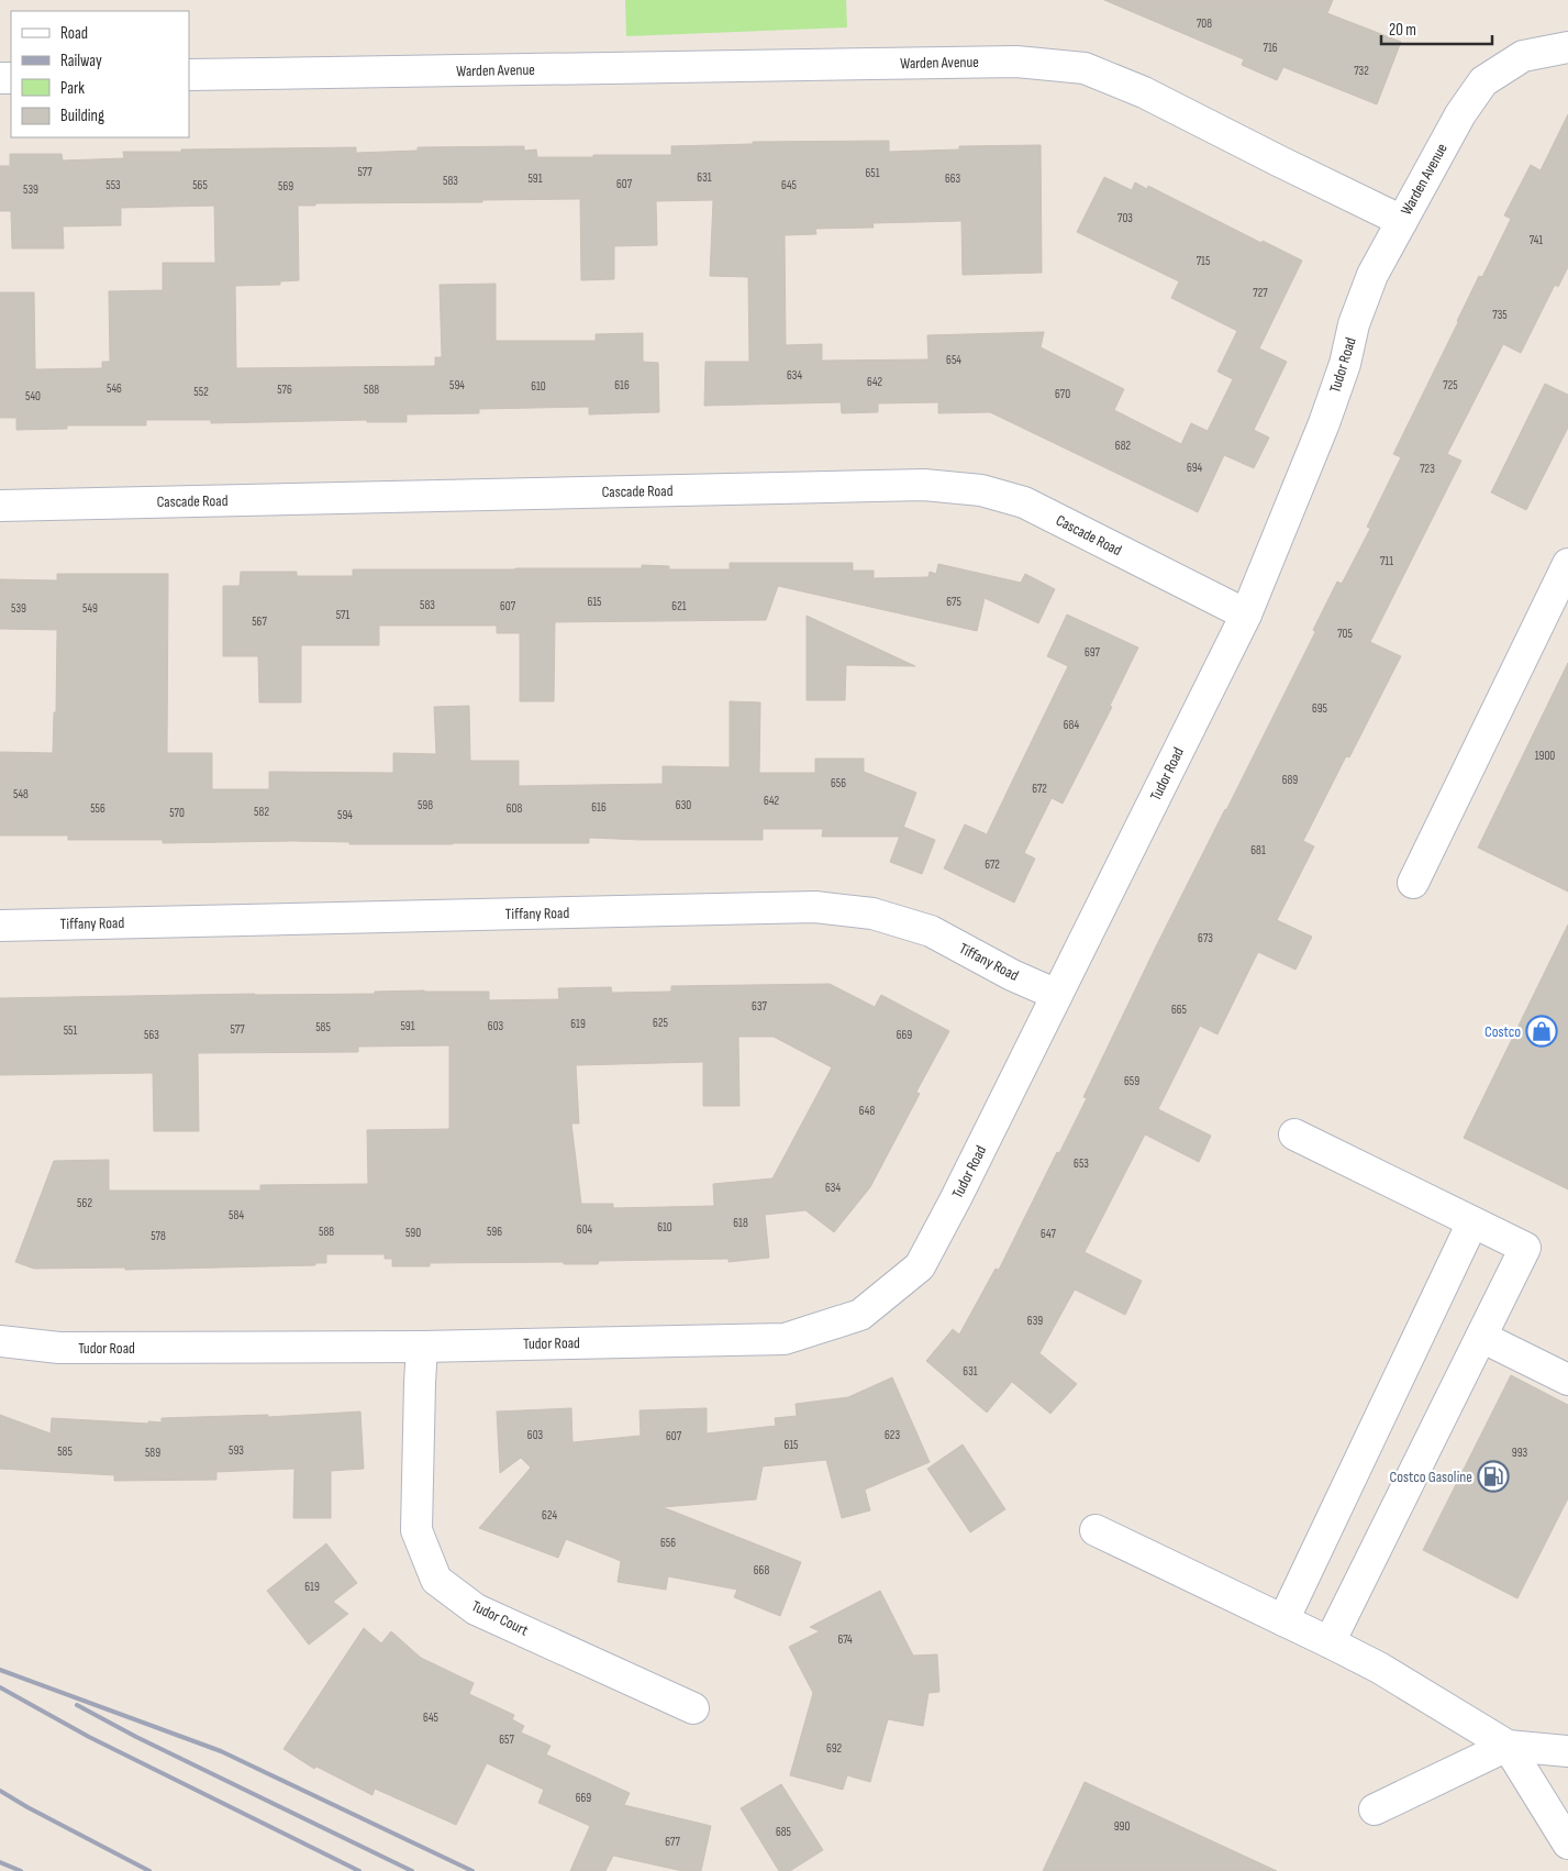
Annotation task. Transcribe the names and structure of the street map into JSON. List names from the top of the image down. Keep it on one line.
{"streets":{"street":["Warden Avenue","Tudor Road","Cascade Road","Tiffany Road","Tudor Court"]},"crossings":[["Warden Avenue","Tudor Road"],["Tudor Road","Cascade Road"],["Tudor Road","Tiffany Road"],["Tudor Road","Tudor Court"]],"places":{"shop":["Costco"],"fuel station":["Costco Gasoline"]},"house_numbers":["708","716","732","577","651","631","591","663","583","607","553","565","645","569","539","703","741","715","727","735","654","634","642","594","616","725","610","546","576","588","552","670","540","682","694","723","711","615","675","583","607","621","539","549","571","567","705","697","695","684","1900","689","656","672","548","642","598","630","616","556","608","582","570","594","681","672","673","637","665","625","619","591","603","585","577","551","563","669","659","648","653","634","562","584","618","610","604","588","596","590","647","578","639","631","603","623","607","615","593","585","589","993","624","656","668","619","674","645","657","692","669","990","685","677"],"legend":["Road","Railway","Park","Building"],"scale_bar":"20 m"}
